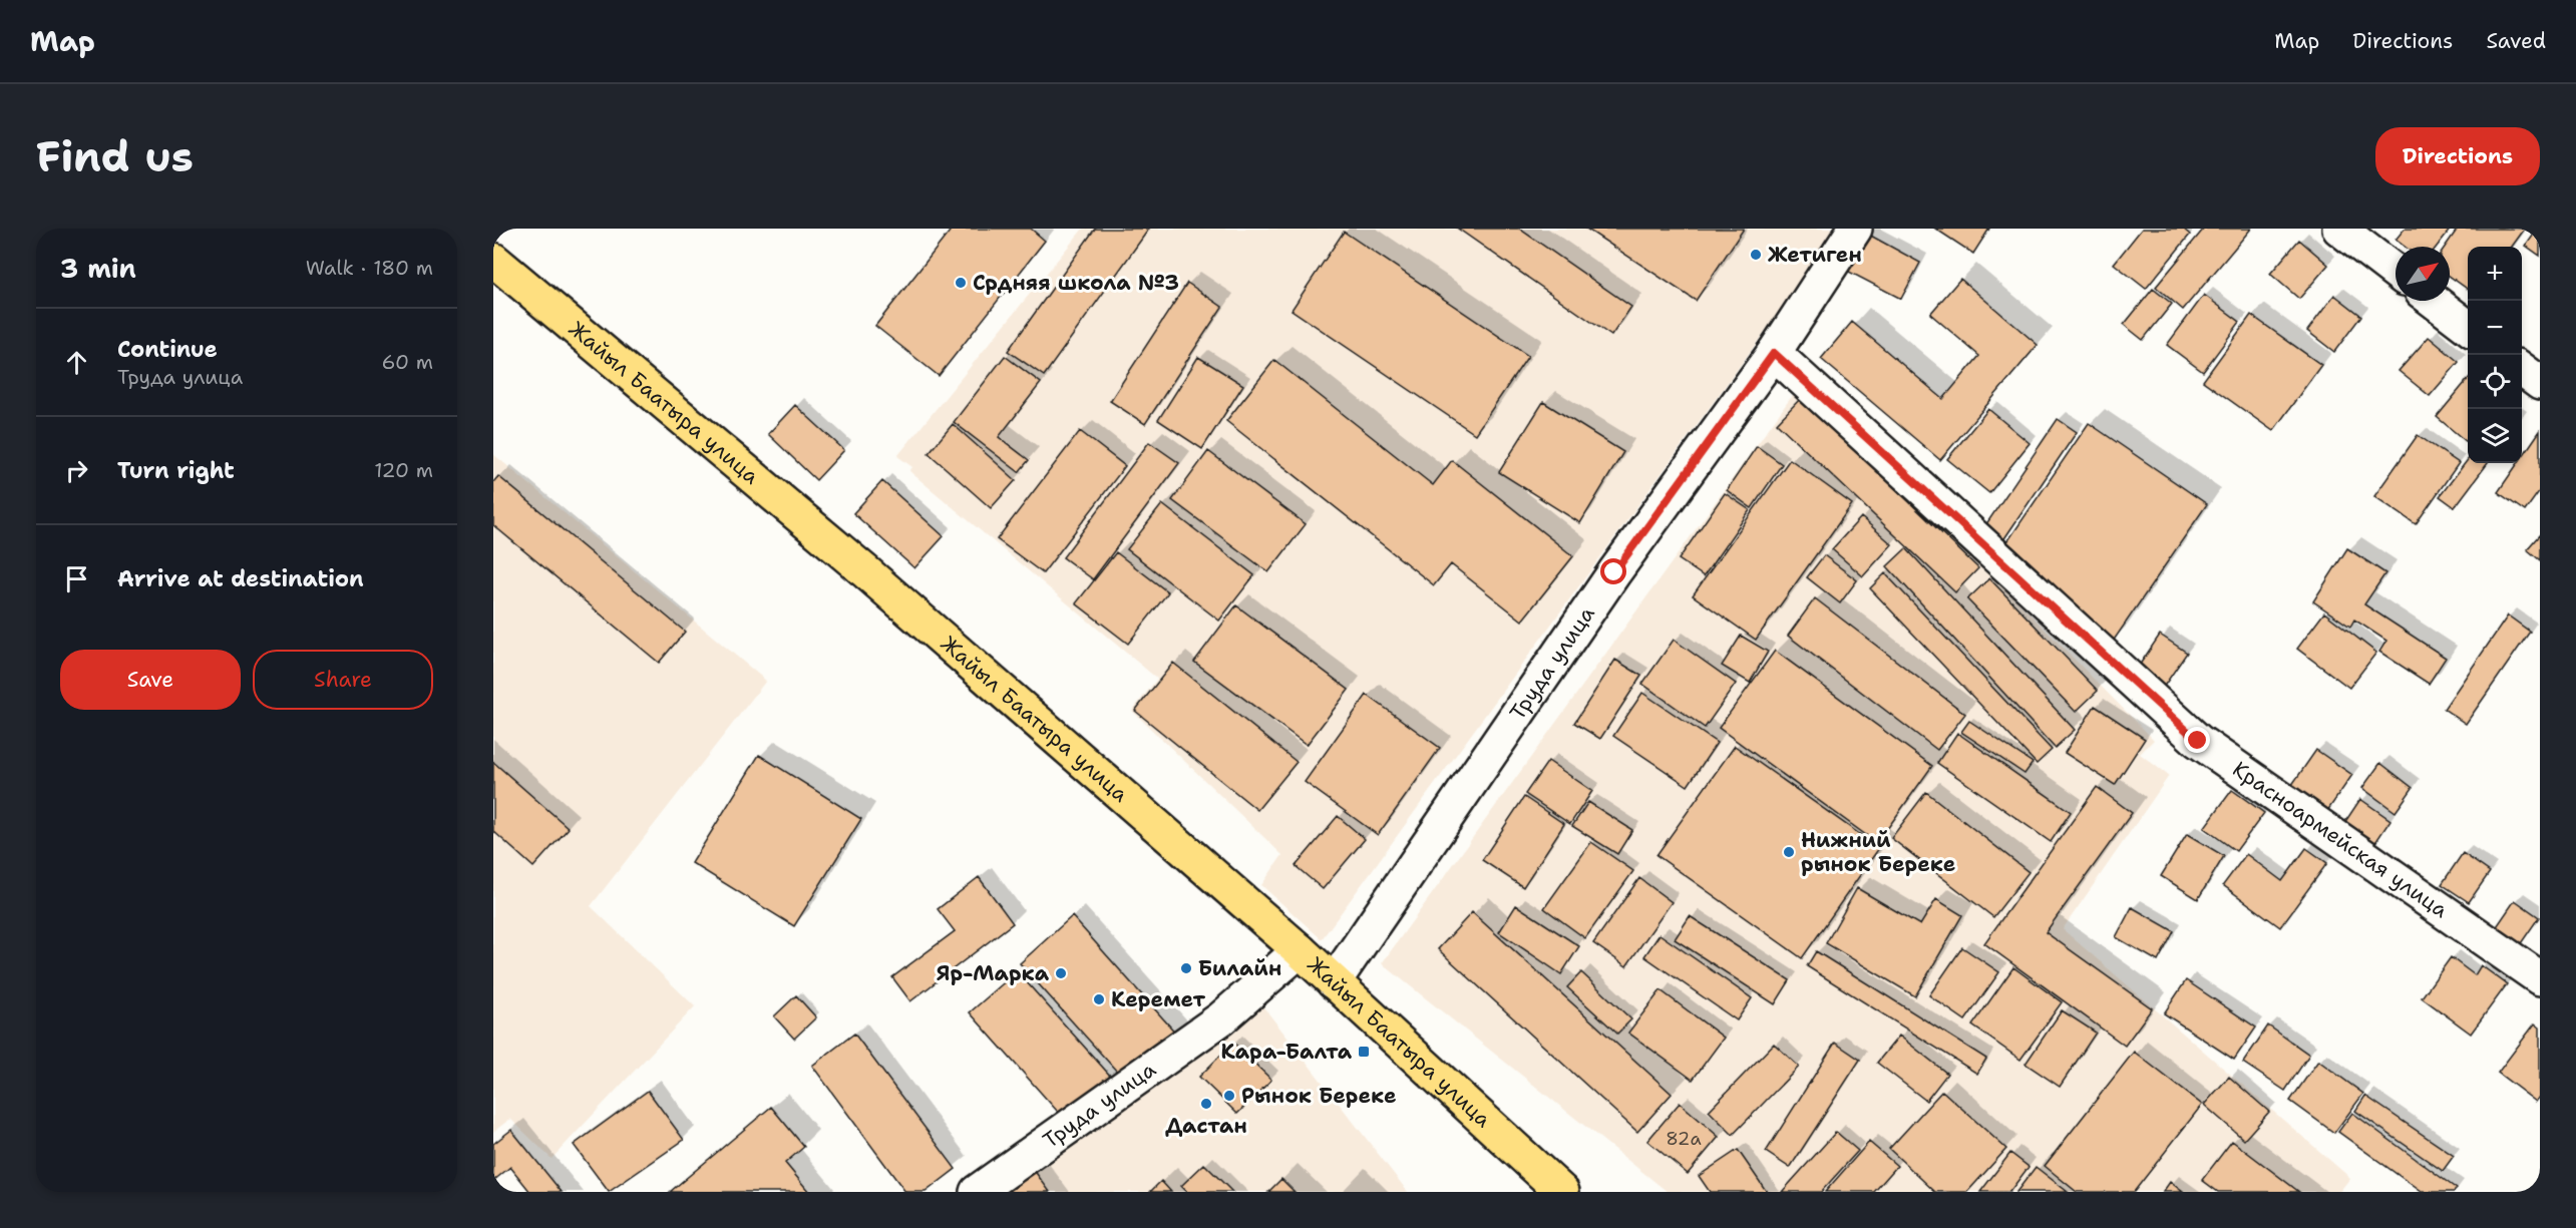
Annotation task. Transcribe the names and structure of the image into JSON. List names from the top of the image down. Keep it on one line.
{"streets":{"highway":["Жайыл Баатыра улица"],"street":["Труда улица","Красноармейская улица"]},"crossings":[["Жайыл Баатыра улица","Труда улица"],["Труда улица","Красноармейская улица"]],"places":{"other":["Жетиген","Срдняя школа №3","Нижний рынок Береке","Билайн","Яр-Марка","Керемет","Рынок Береке","Дастан"],"transit":["Кара-Балта"]},"house_numbers":["82а"],"north":"top right","page":{"header":"Map","nav":["Map","Directions","Saved"],"buttons":["Directions",["Save","Share"]],"title":"Find us","heading":["3 min","Walk · 180 m"],"map_buttons":["+","−"],"list":[["Continue","Труда улица","60 m"],["Turn right","120 m"],"Arrive at destination"]}}
